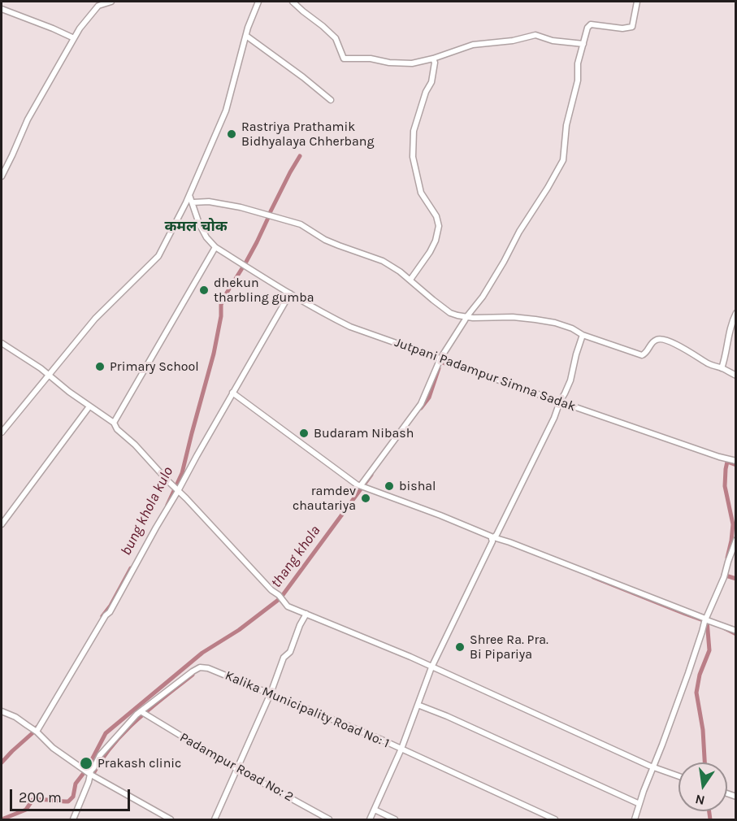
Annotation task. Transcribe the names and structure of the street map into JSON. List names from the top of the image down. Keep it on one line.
{"streets":{"street":["Jutpani Padampur Simna Sadak","Kalika Municipality Road No: 1","Padampur Road No: 2"]},"crossings":[["Kalika Municipality Road No: 1","Padampur Road No: 2"]],"districts":["कमल चोक"],"water":["bung khola kulo","thang khola"],"places":["Rastriya Prathamik Bidhyalaya Chherbang","dhekun tharbling gumba","Primary School","Budaram Nibash","bishal","ramdev chautariya","Shree Ra. Pra. Bi Pipariya","Prakash clinic"],"scale_bar":"200 m","north":"bottom"}
